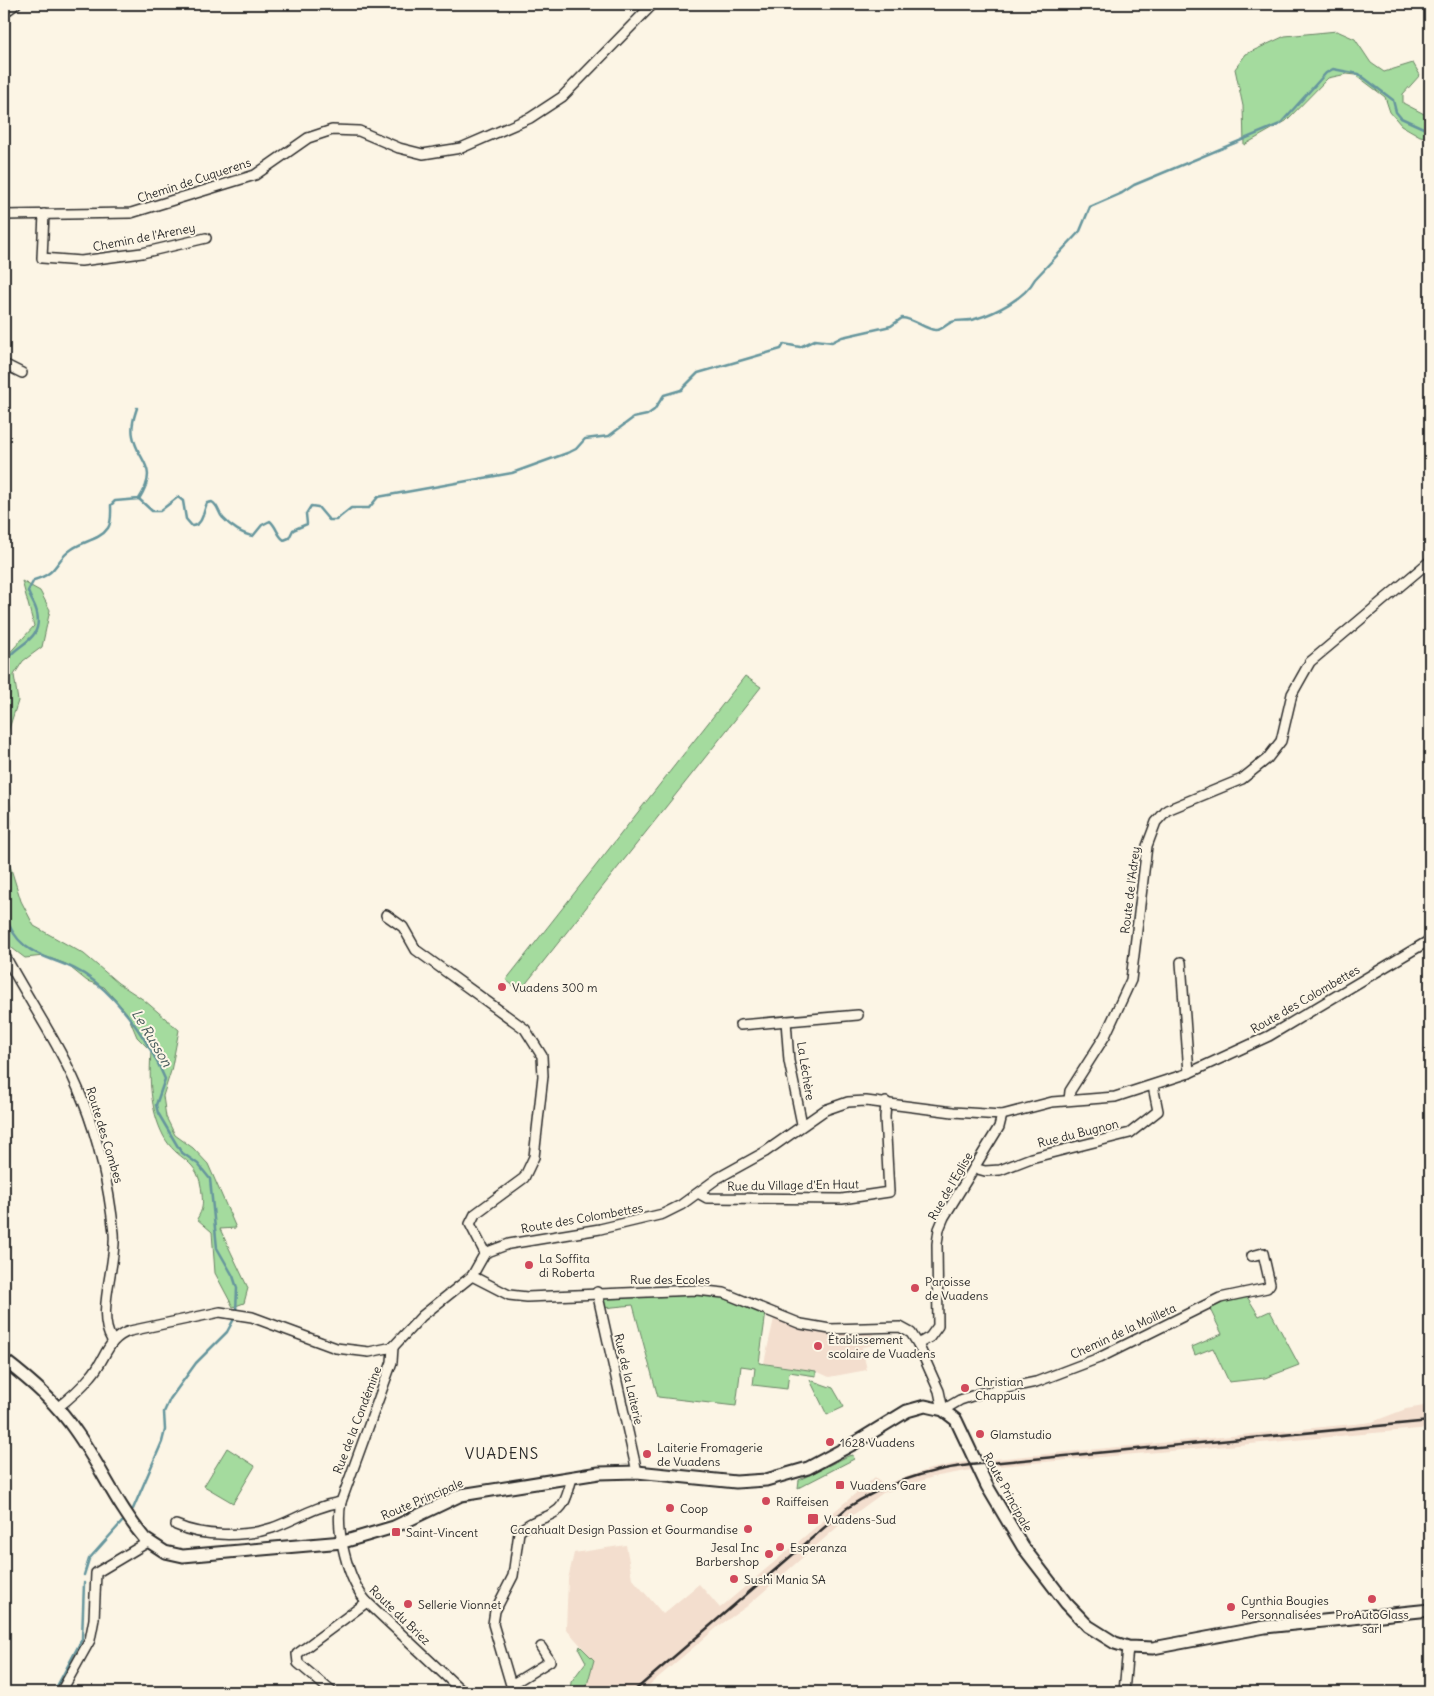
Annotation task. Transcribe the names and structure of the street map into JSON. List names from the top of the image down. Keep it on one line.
{"streets":{"main road":["Route Principale"],"street":["Chemin de Cuquerens","Chemin de l'Areney","Route de l'Adrey","Route des Colombettes","La Léchère","Rue du Bugnon","Route des Combes","Rue du Village d'En Haut","Rue de l'Eglise","Rue des Ecoles","Chemin de la Moilleta","Rue de la Laiterie","Rue de la Condémine","Route du Briez"]},"crossings":[["Chemin de Cuquerens","Chemin de l'Areney"],["Route de l'Adrey","Route des Colombettes"],["Route des Colombettes","La Léchère"],["Route des Colombettes","Rue du Bugnon"],["Route des Colombettes","Rue du Village d'En Haut"],["Route des Colombettes","Rue de l'Eglise"],["Rue du Bugnon","Rue de l'Eglise"],["Rue de l'Eglise","Rue des Ecoles"],["Rue des Ecoles","Rue de la Laiterie"],["Chemin de la Moilleta","Route Principale"],["Rue de la Laiterie","Route Principale"],["Rue de la Condémine","Route Principale"],["Rue de la Condémine","Route du Briez"],["Route Principale","Route du Briez"]],"districts":["VUADENS"],"water":["Le Russon"],"places":{"other":["Vuadens 300 m","La Soffita di Roberta","Paroisse de Vuadens","Établissement scolaire de Vuadens","Christian Chappuis","Glamstudio","1628 Vuadens","Laiterie Fromagerie de Vuadens","Raiffeisen","Coop","Cacahualt Design Passion et Gourmandise","Esperanza","Jesal Inc Barbershop","Sushi Mania SA","ProAutoGlass sarl","Sellerie Vionnet","Cynthia Bougies Personnalisées"],"transit":["Vuadens Gare","Vuadens-Sud","Saint-Vincent"]}}
